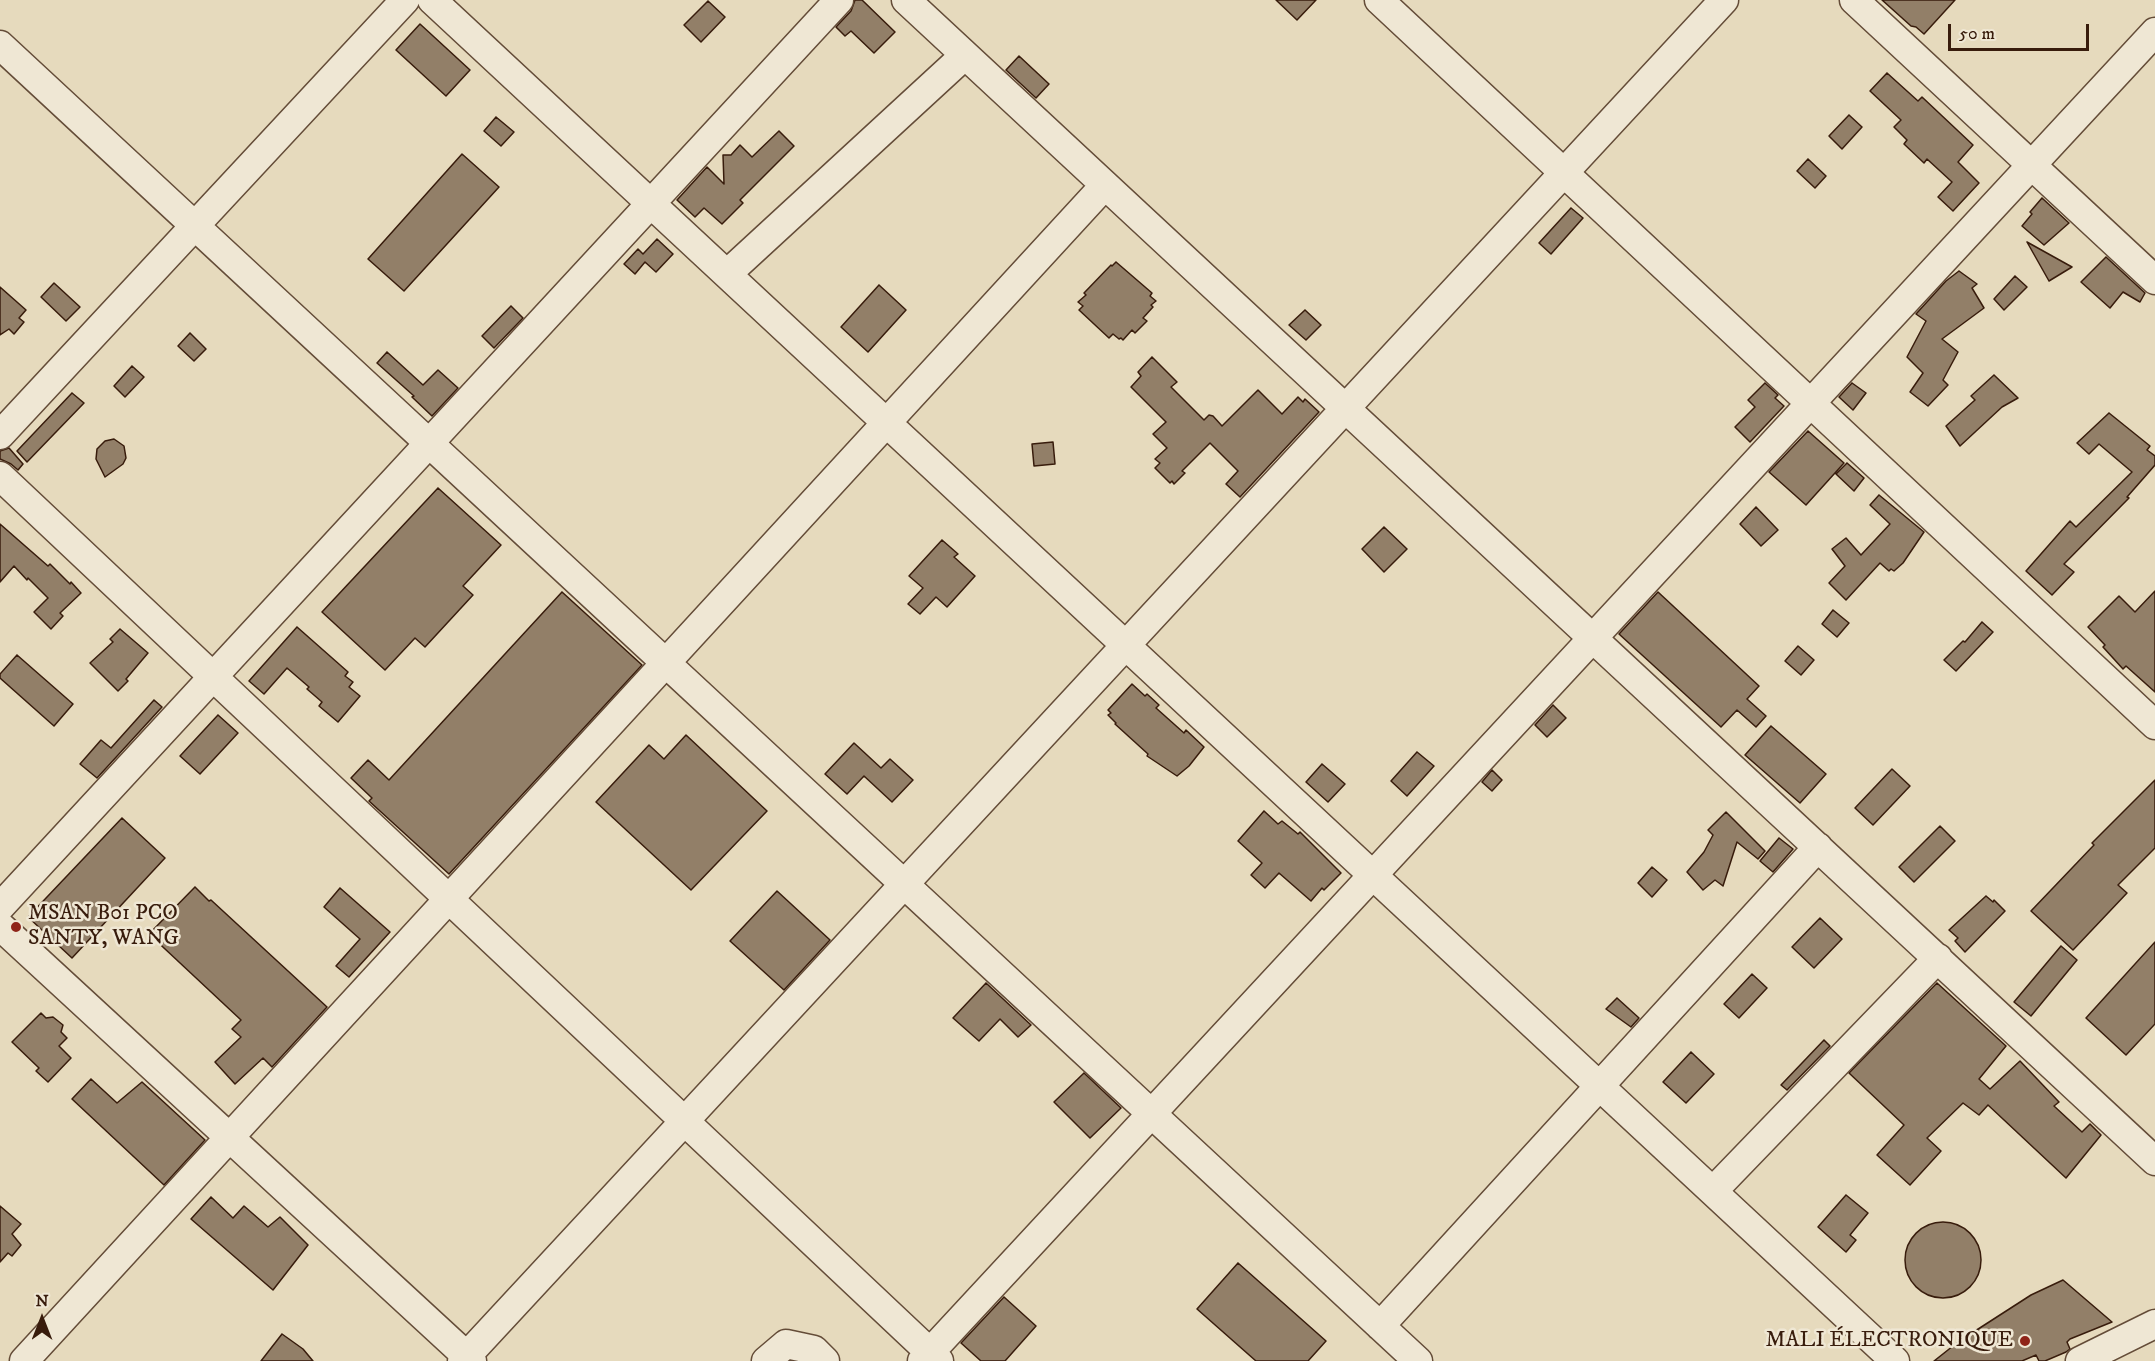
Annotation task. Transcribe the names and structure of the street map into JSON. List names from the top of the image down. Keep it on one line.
{"places":["MSAN B01 PCO SANTY, WANG","MALI ÉLECTRONIQUE"],"scale_bar":"50 m","north":"top"}
